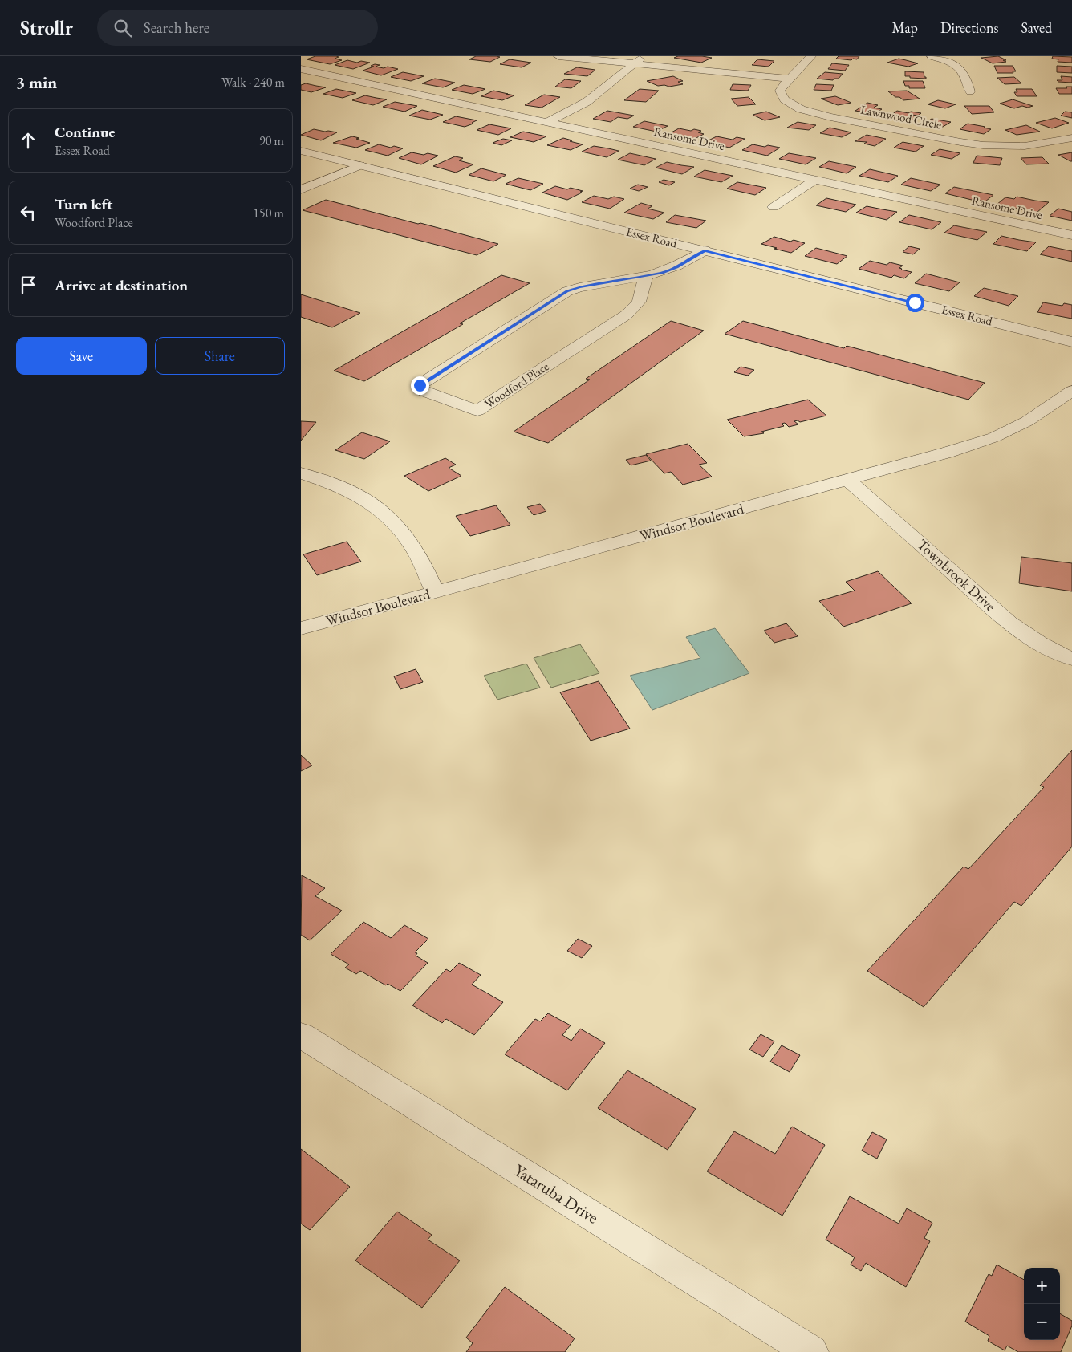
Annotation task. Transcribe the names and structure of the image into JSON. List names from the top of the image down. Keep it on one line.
{"streets":{"street":["Lawnwood Circle","Ransome Drive","Essex Road","Woodford Place","Windsor Boulevard","Townbrook Drive","Yataruba Drive"]},"crossings":[["Essex Road","Woodford Place"],["Windsor Boulevard","Townbrook Drive"]],"page":{"header":"Strollr","search":"Search here","nav":["Map","Directions","Saved"],"heading":["3 min","Walk · 240 m"],"list":[["Continue","Essex Road","90 m"],["Turn left","Woodford Place","150 m"],"Arrive at destination"],"buttons":["Save","Share"],"map_buttons":["+","−"]}}
